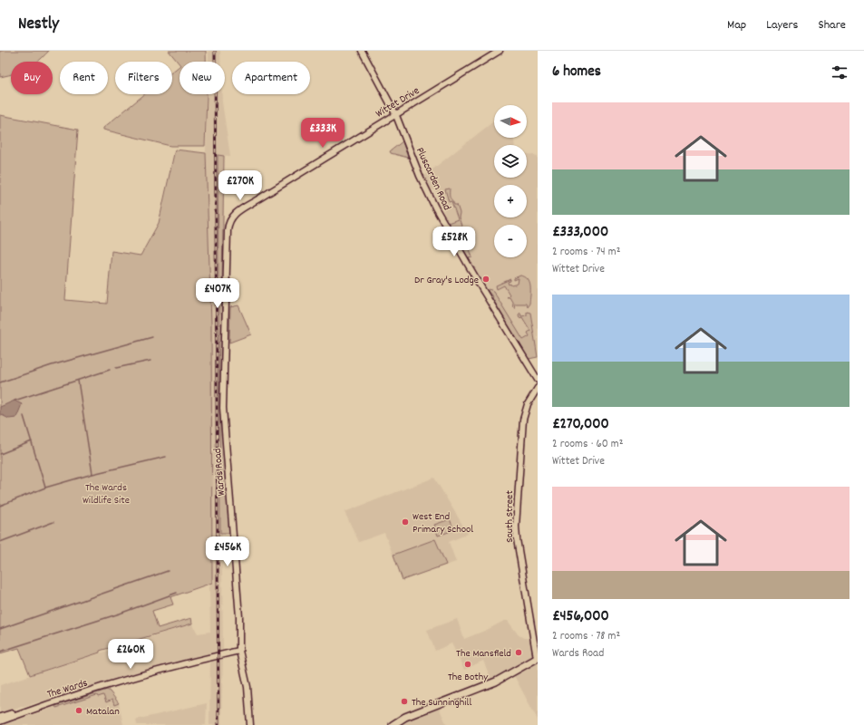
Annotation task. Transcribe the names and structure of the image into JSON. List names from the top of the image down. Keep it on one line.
{"streets":{"street":["Wittet Drive","Pluscarden Road","Wards Road","South Street","The Wards"]},"crossings":[["Wittet Drive","Pluscarden Road"],["Wittet Drive","Wards Road"],["Wards Road","The Wards"]],"parks":["The Wards Wildlife Site"],"places":["Dr Gray's Lodge","West End Primary School","The Mansfield","The Bothy","The Sunninghill","Matalan"],"north":"right","page":{"header":"Nestly","nav":["Map","Layers","Share"],"heading":"6 homes","chip":["Buy","Rent","Filters","New","Apartment"],"list":[{"name":"£333,000","note":"2 rooms · 74 m² · Wittet Drive"},{"name":"£270,000","note":"2 rooms · 60 m² · Wittet Drive"},{"name":"£456,000","note":"2 rooms · 78 m² · Wards Road"}],"map_buttons":["+","−"],"price":["£333K","£270K","£528K","£407K","£456K","£260K"]}}
